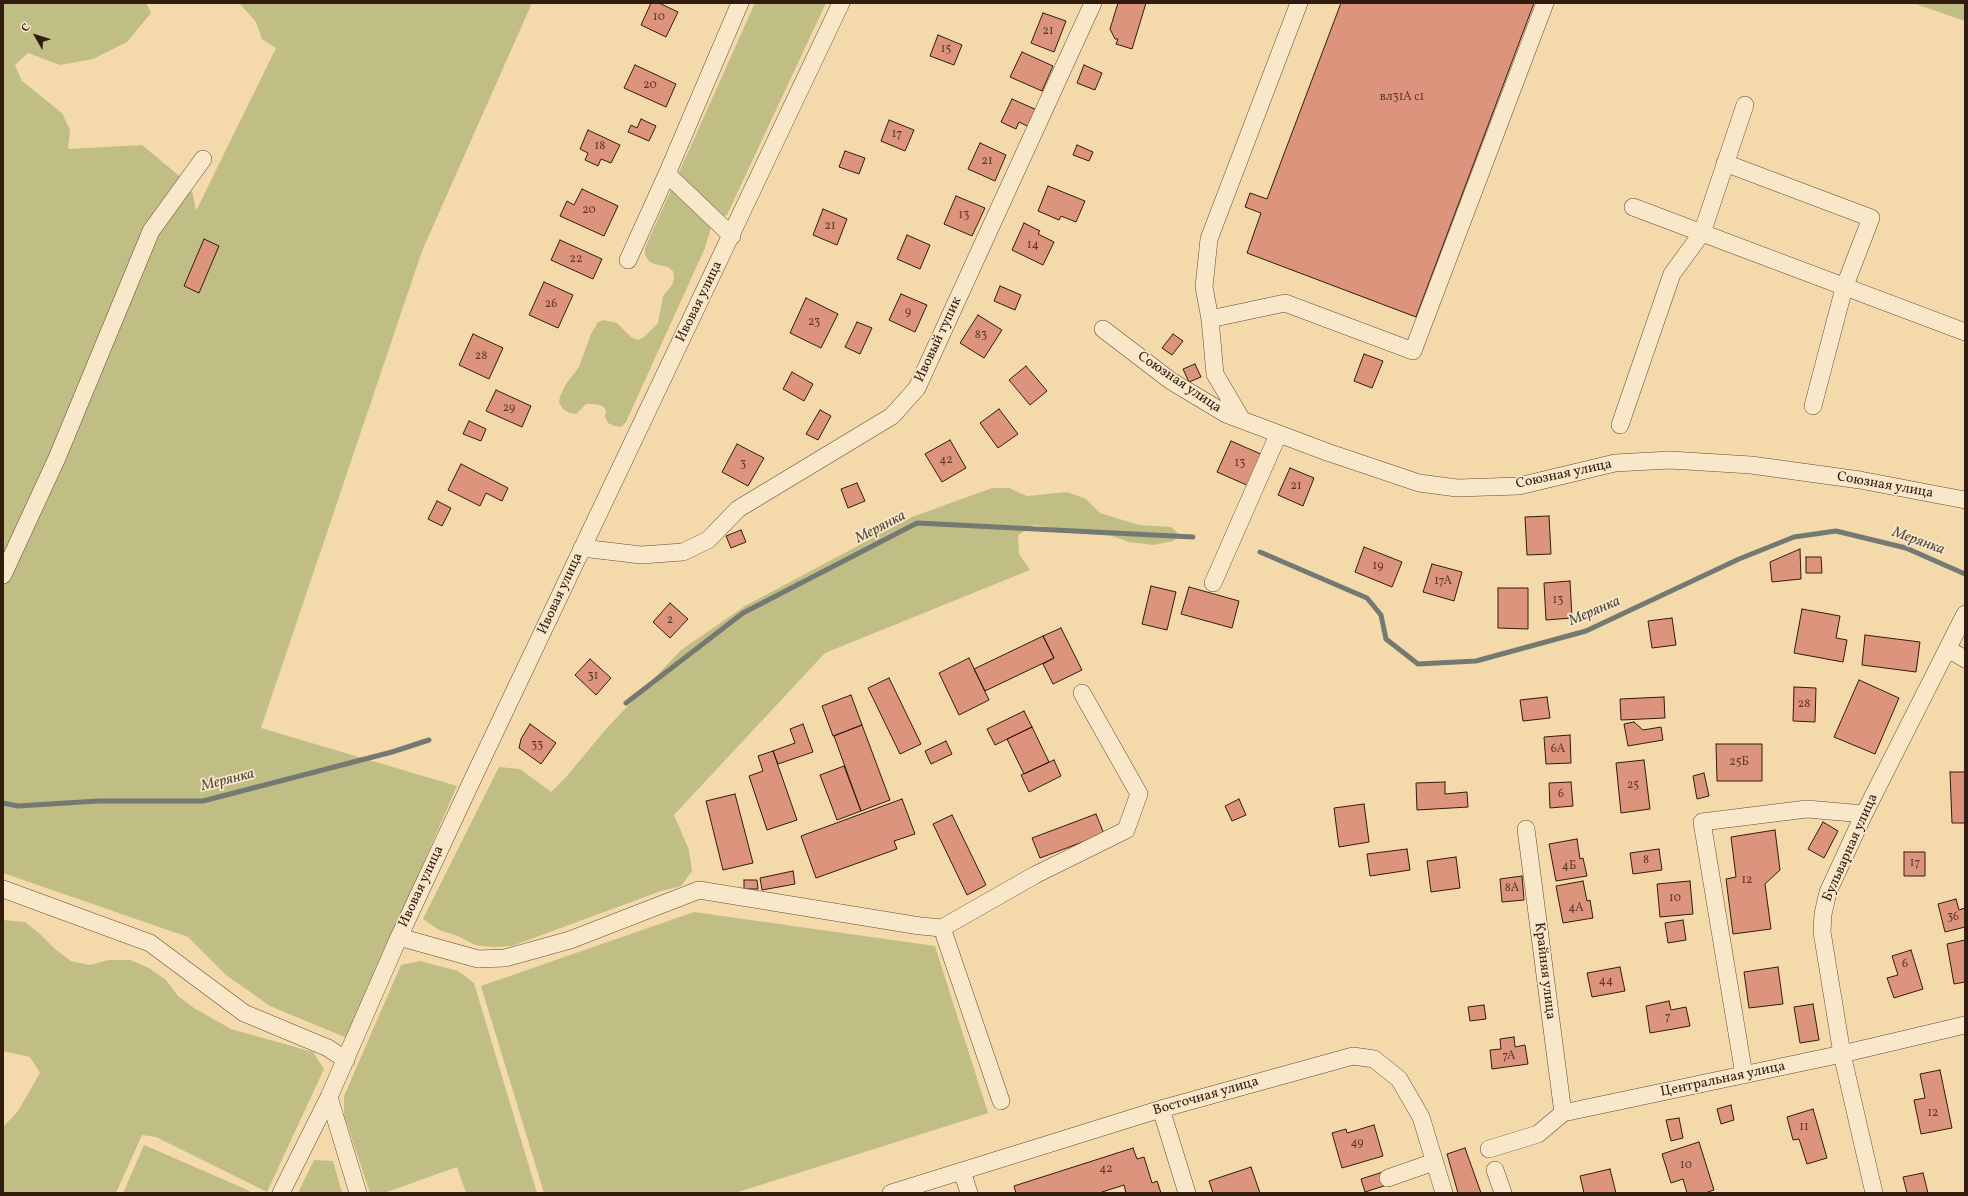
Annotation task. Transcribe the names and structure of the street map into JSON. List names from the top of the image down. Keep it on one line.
{"streets":{"street":["Ивовая улица","Ивовый тупик","Союзная улица","Бульварная улица","Крайняя улица","Центральная улица","Восточная улица"]},"crossings":[["Ивовая улица","Ивовый тупик"],["Бульварная улица","Центральная улица"],["Крайняя улица","Центральная улица"]],"water":["Мерянка"],"house_numbers":["10","21","15","20","вл31А с1","17","18","21","20","13","21","14","22","26","9","23","83","28","29","42","13","3","21","19","17А","13","2","31","28","33","6А","25Б","25","6","8","17","4Б","12","8А","10","4А","36","6","44","7","7А","12","11","49","10","42"],"north":"top left"}
